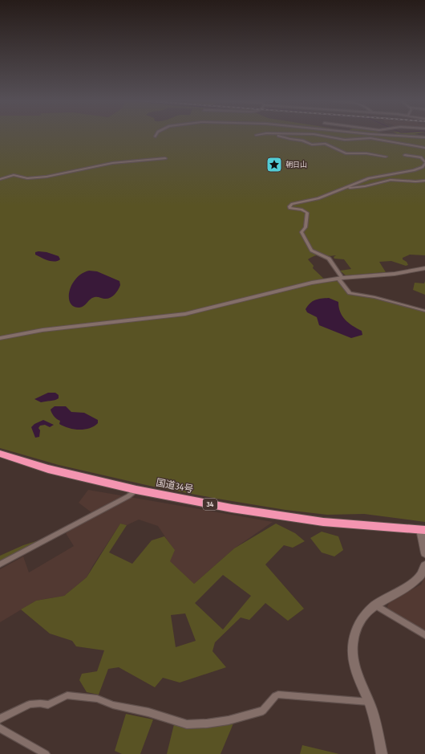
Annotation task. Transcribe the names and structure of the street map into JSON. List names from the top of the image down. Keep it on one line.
{"streets":{"highway":["国道34号","34"]},"places":{"place":["朝日山"]}}
